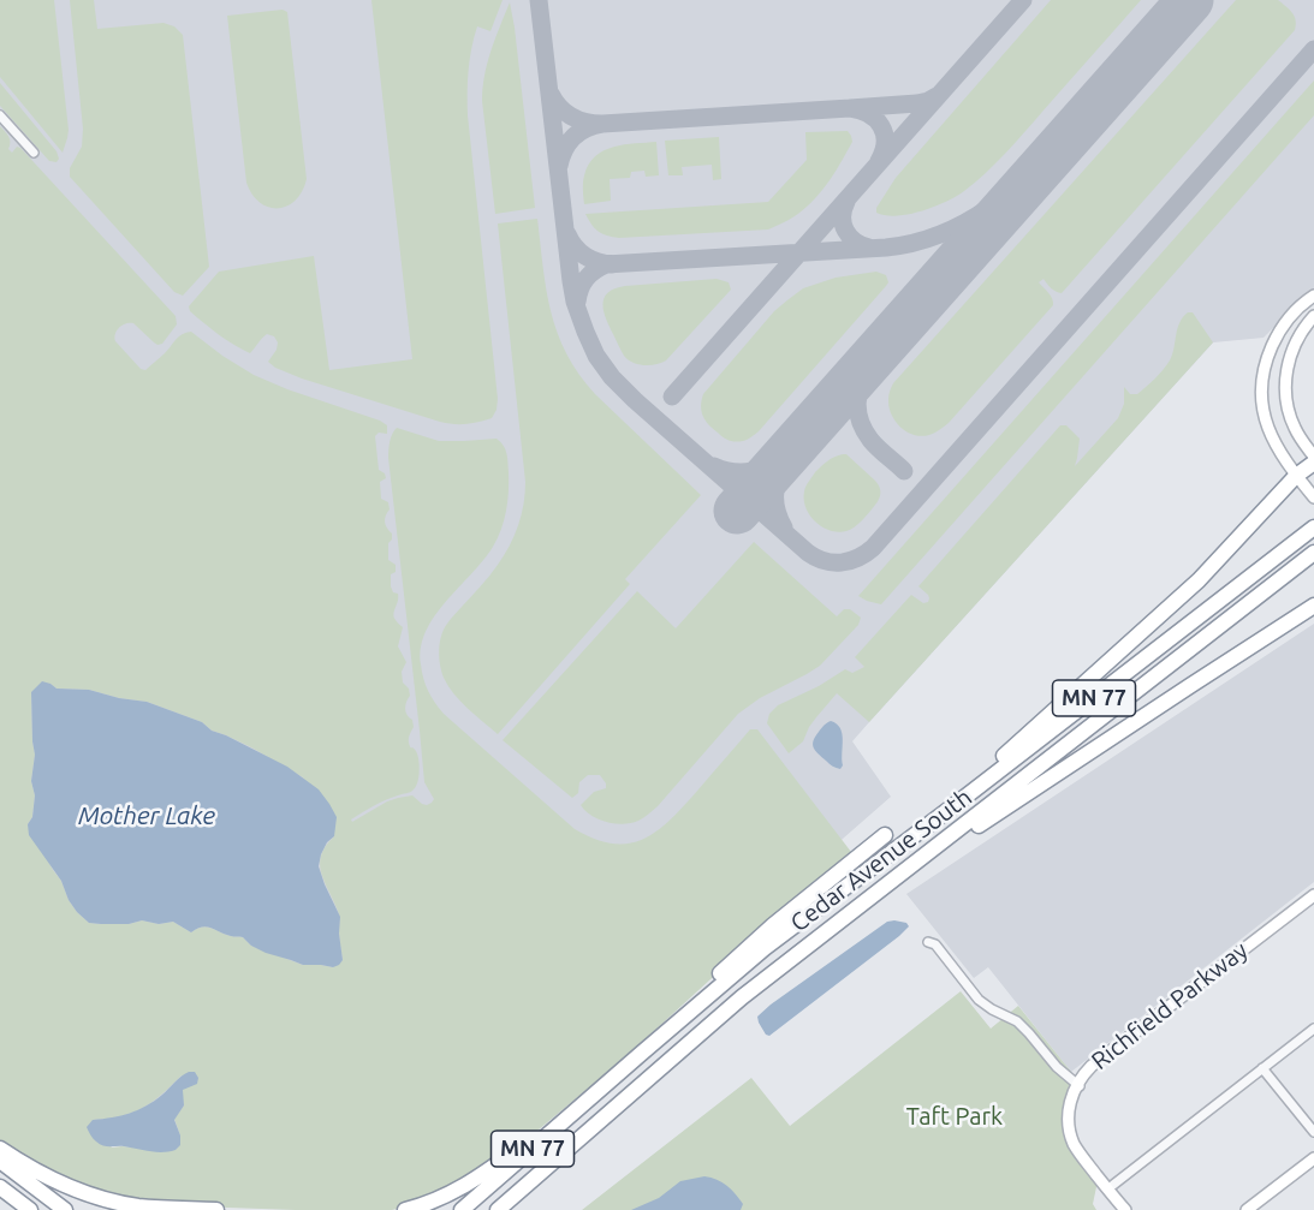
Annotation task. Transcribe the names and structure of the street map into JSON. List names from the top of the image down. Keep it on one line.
{"streets":{"highway":["MN 77","Cedar Avenue South"],"street":["Richfield Parkway"]},"water":["Mother Lake"],"parks":["Taft Park"]}
